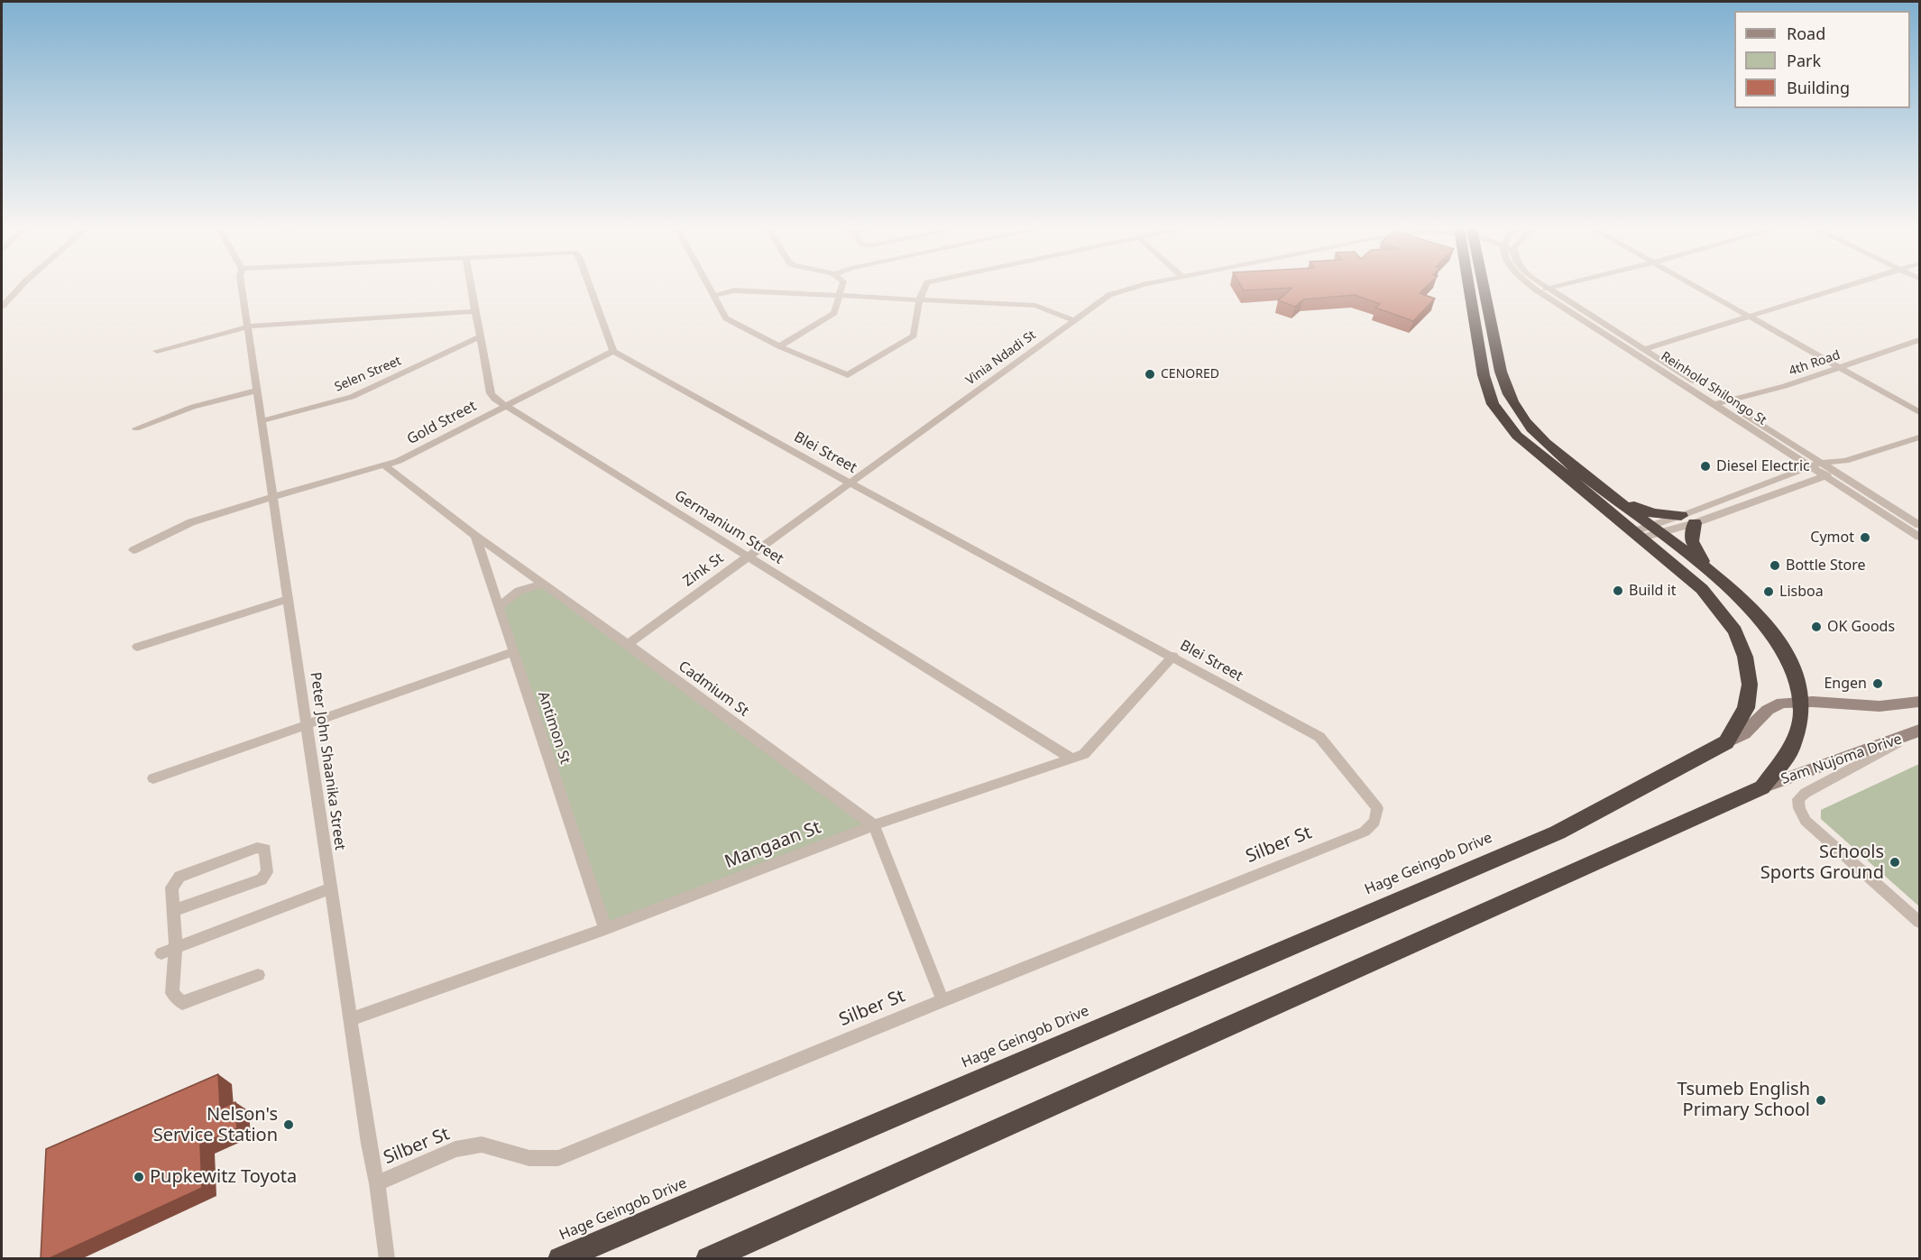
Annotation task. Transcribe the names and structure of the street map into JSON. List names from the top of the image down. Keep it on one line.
{"streets":{"highway":["Hage Geingob Drive"],"street":["Vinia Ndadi St","4th Road","Selen Street","Reinhold Shilongo St","Gold Street","Blei Street","Germanium Street","Zink St","Cadmium St","Antimon St","Sam Nujoma Drive","Peter John Shaanika Street","Mangaan St","Silber St"]},"crossings":[["Vinia Ndadi St","Blei Street"],["Vinia Ndadi St","Zink St"],["4th Road","Reinhold Shilongo St"],["Selen Street","Germanium Street"],["Selen Street","Peter John Shaanika Street"],["Gold Street","Blei Street"],["Gold Street","Germanium Street"],["Gold Street","Cadmium St"],["Gold Street","Peter John Shaanika Street"],["Blei Street","Zink St"],["Blei Street","Mangaan St"],["Blei Street","Silber St"],["Germanium Street","Zink St"],["Germanium Street","Mangaan St"],["Zink St","Cadmium St"],["Cadmium St","Antimon St"],["Cadmium St","Mangaan St"],["Antimon St","Mangaan St"],["Peter John Shaanika Street","Mangaan St"],["Peter John Shaanika Street","Silber St"]],"places":["CENORED","Diesel Electric","Cymot","Bottle Store","Build it","Lisboa","OK Goods","Engen","Schools Sports Ground","Tsumeb English Primary School","Nelson's Service Station","Pupkewitz Toyota"],"legend":["Road","Park","Building"]}
